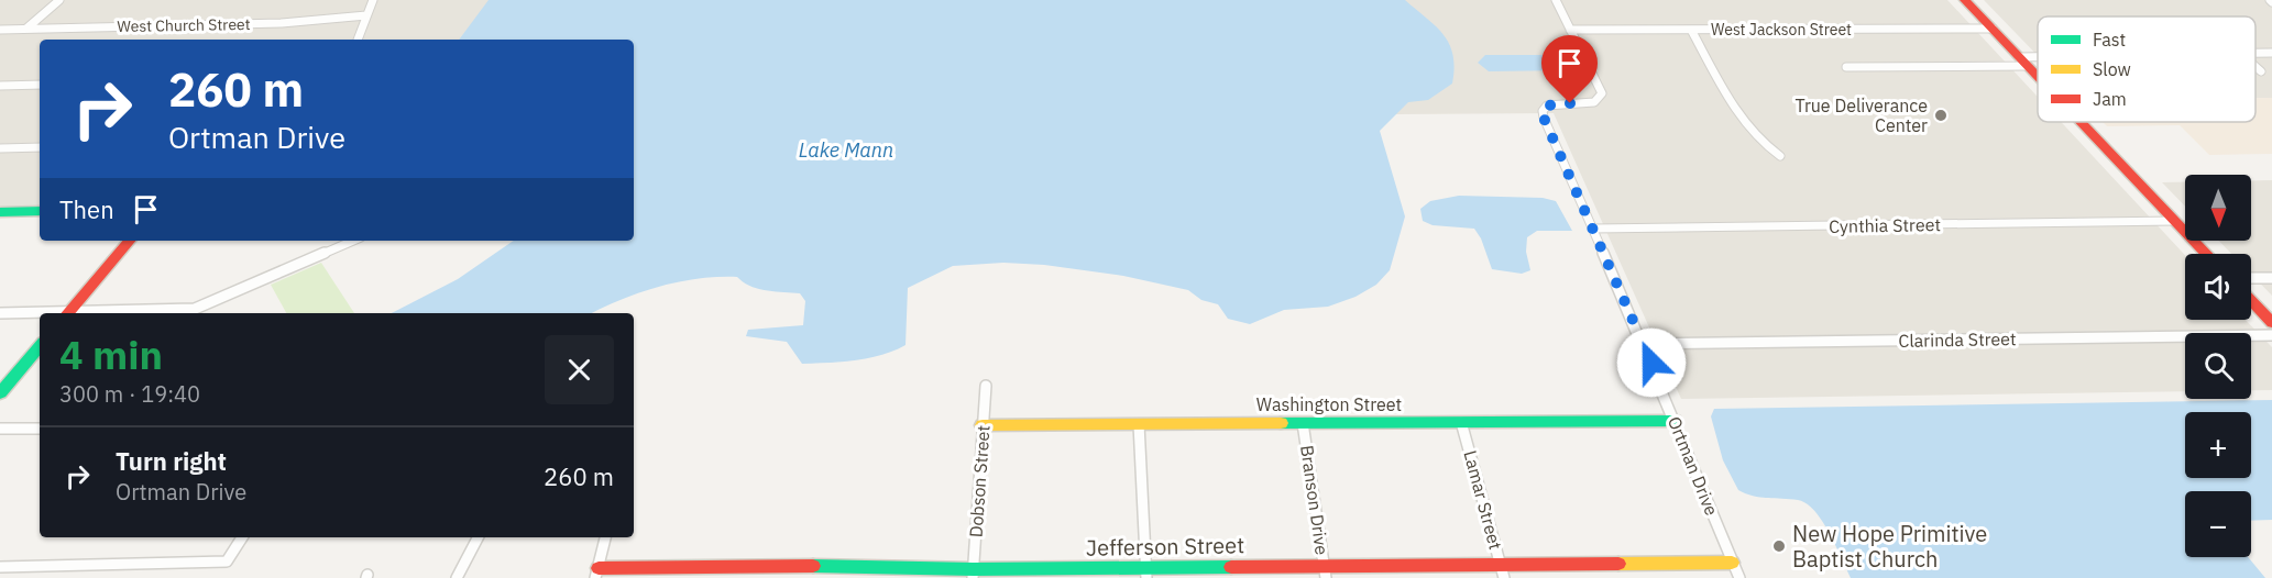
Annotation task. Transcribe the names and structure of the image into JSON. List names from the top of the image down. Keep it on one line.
{"streets":{"street":["West Church Street","West Jackson Street","Cynthia Street","Clarinda Street","Washington Street","Ortman Drive","Dobson Street","Branson Drive","Lamar Street","Jefferson Street"]},"crossings":[["West Jackson Street","Ortman Drive"],["Cynthia Street","Ortman Drive"],["Clarinda Street","Ortman Drive"],["Washington Street","Ortman Drive"],["Washington Street","Dobson Street"],["Washington Street","Branson Drive"],["Washington Street","Lamar Street"],["Ortman Drive","Jefferson Street"],["Dobson Street","Jefferson Street"],["Branson Drive","Jefferson Street"],["Lamar Street","Jefferson Street"]],"water":["Lake Mann"],"places":["True Deliverance Center","New Hope Primitive Baptist Church"],"legend":["Fast","Slow","Jam"],"north":"bottom","page":{"turn":["260 m","Ortman Drive"],"map_buttons":["+","−"],"then":"Then","heading":["4 min","300 m · 19:40"],"list":[{"name":"Turn right","note":"Ortman Drive","value":"260 m"}]}}
